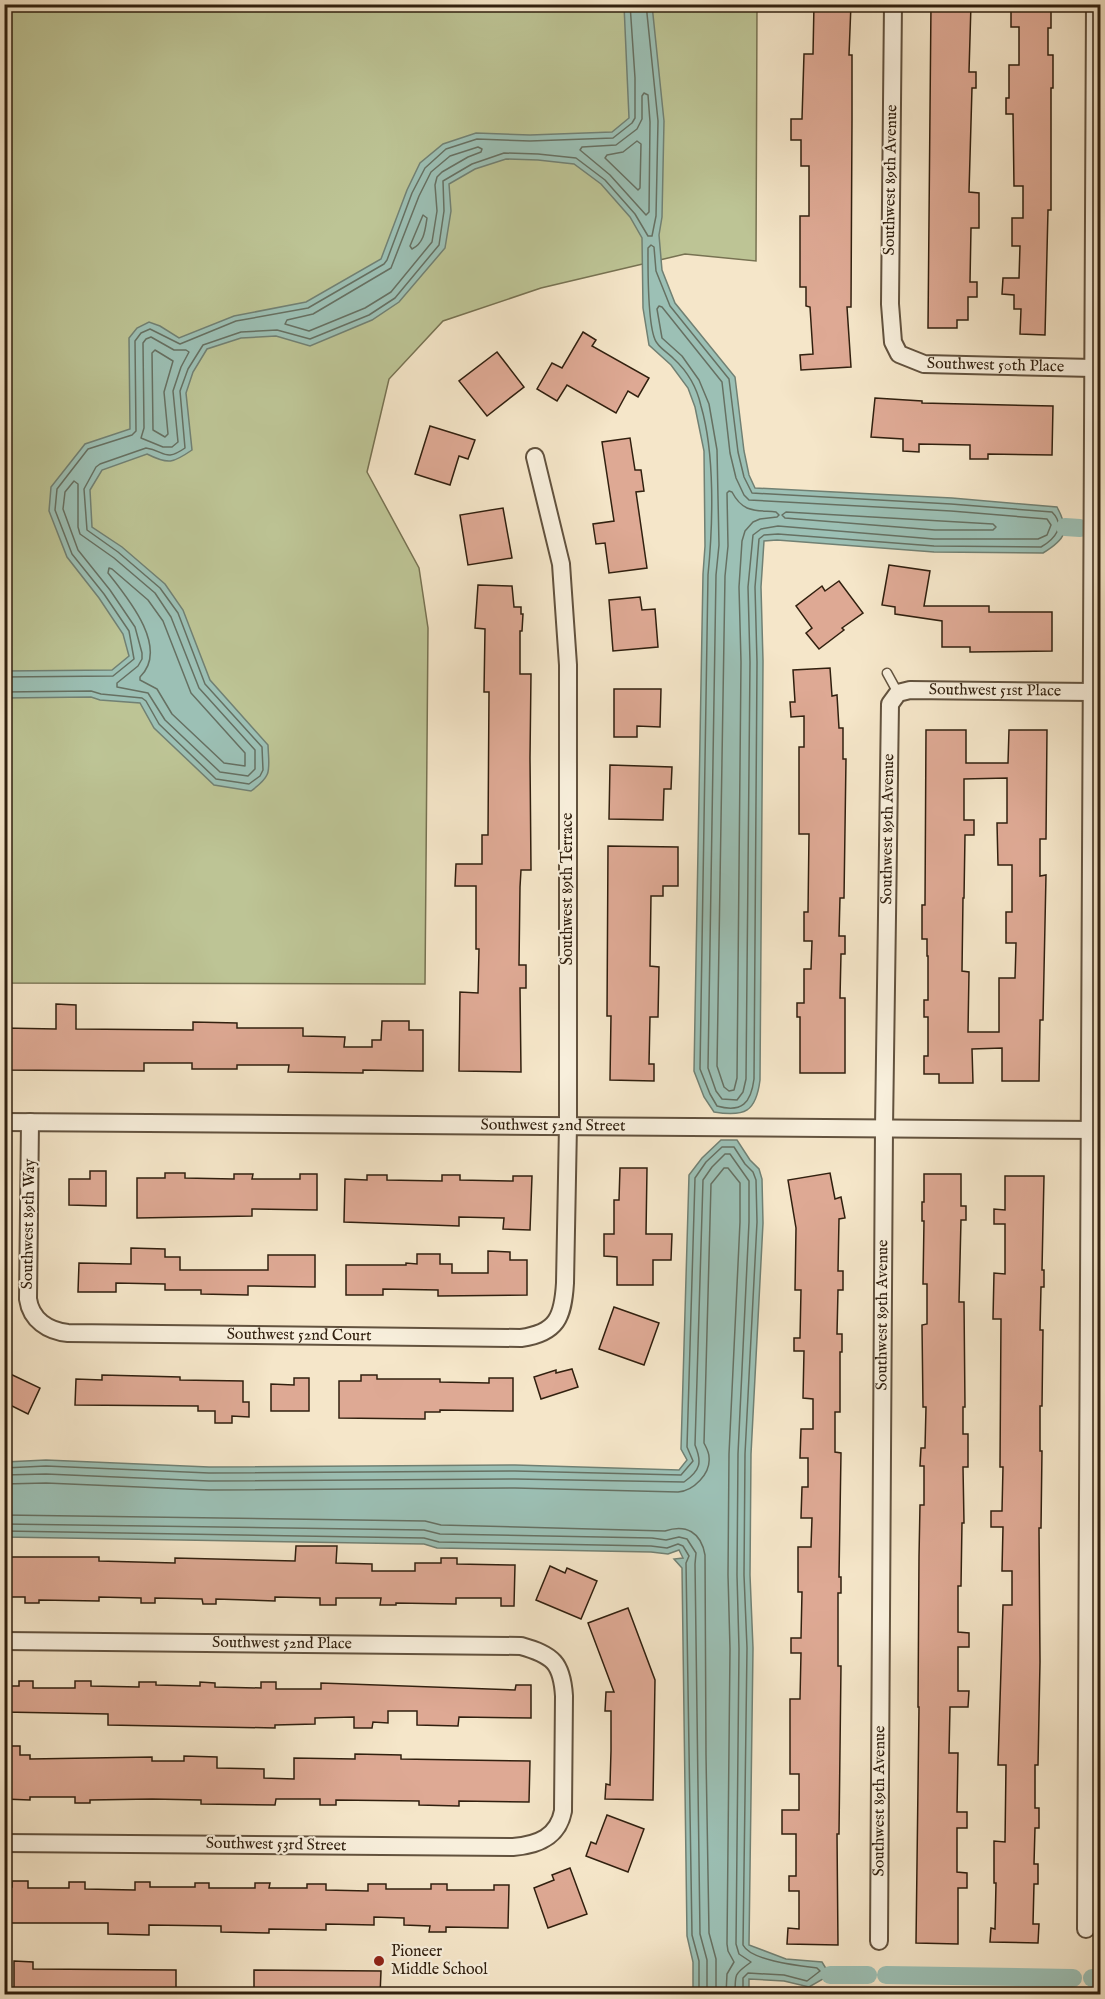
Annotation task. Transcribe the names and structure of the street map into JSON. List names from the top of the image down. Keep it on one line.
{"streets":{"street":["Southwest 89th Avenue","Southwest 50th Place","Southwest 51st Place","Southwest 89th Terrace","Southwest 52nd Street","Southwest 89th Way","Southwest 52nd Court","Southwest 52nd Place","Southwest 53rd Street"]},"crossings":[["Southwest 89th Avenue","Southwest 50th Place"],["Southwest 89th Avenue","Southwest 51st Place"],["Southwest 89th Avenue","Southwest 52nd Street"],["Southwest 89th Terrace","Southwest 52nd Street"],["Southwest 89th Terrace","Southwest 52nd Court"],["Southwest 52nd Street","Southwest 89th Way"],["Southwest 89th Way","Southwest 52nd Court"],["Southwest 52nd Place","Southwest 53rd Street"]],"places":["Pioneer Middle School"]}
